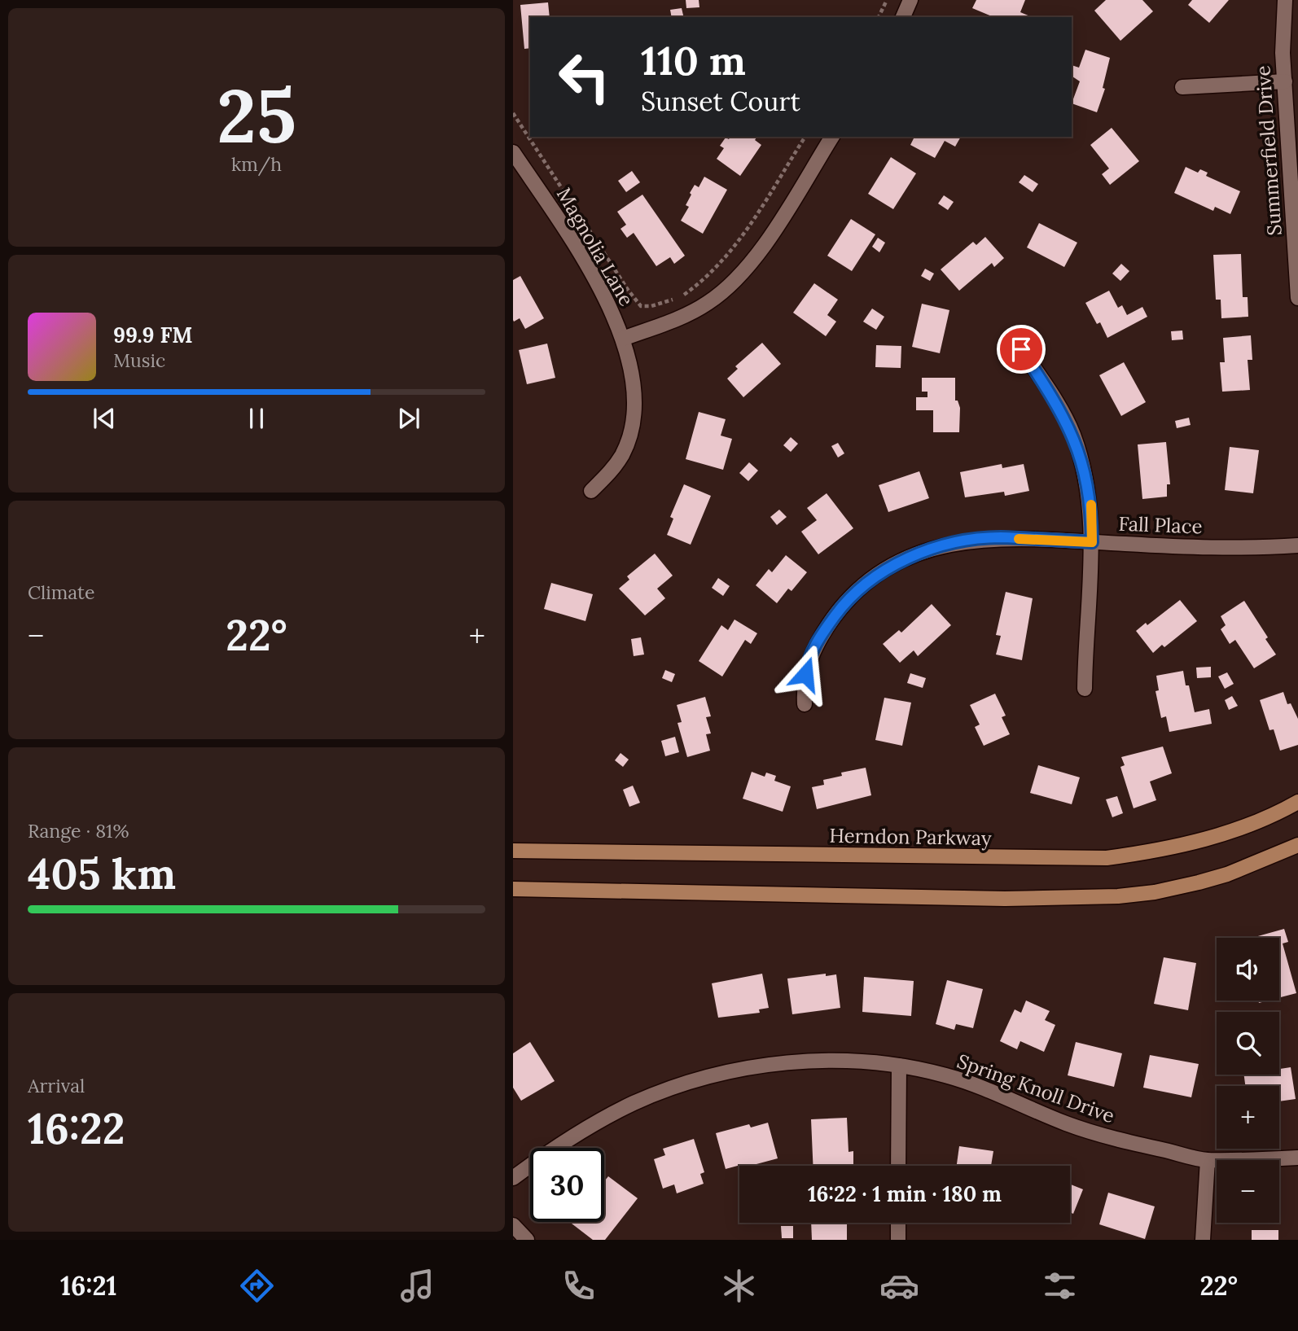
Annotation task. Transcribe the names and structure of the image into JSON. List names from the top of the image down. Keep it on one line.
{"streets":{"main road":["Herndon Parkway"],"street":["Summerfield Drive","Magnolia Lane","Fall Place","Spring Knoll Drive"]},"page":{"tile":[["25","km/h"],"Climate",["Range · 81%","405 km"],["Arrival","16:22"]],"turn":["110 m","Sunset Court"],"song":["99.9 FM","Music"],"heat":["−","22°","+"],"map_buttons":["+","−"],"limit":"30","trip":"16:22 · 1 min · 180 m","tabs":["16:21","22°"]}}
